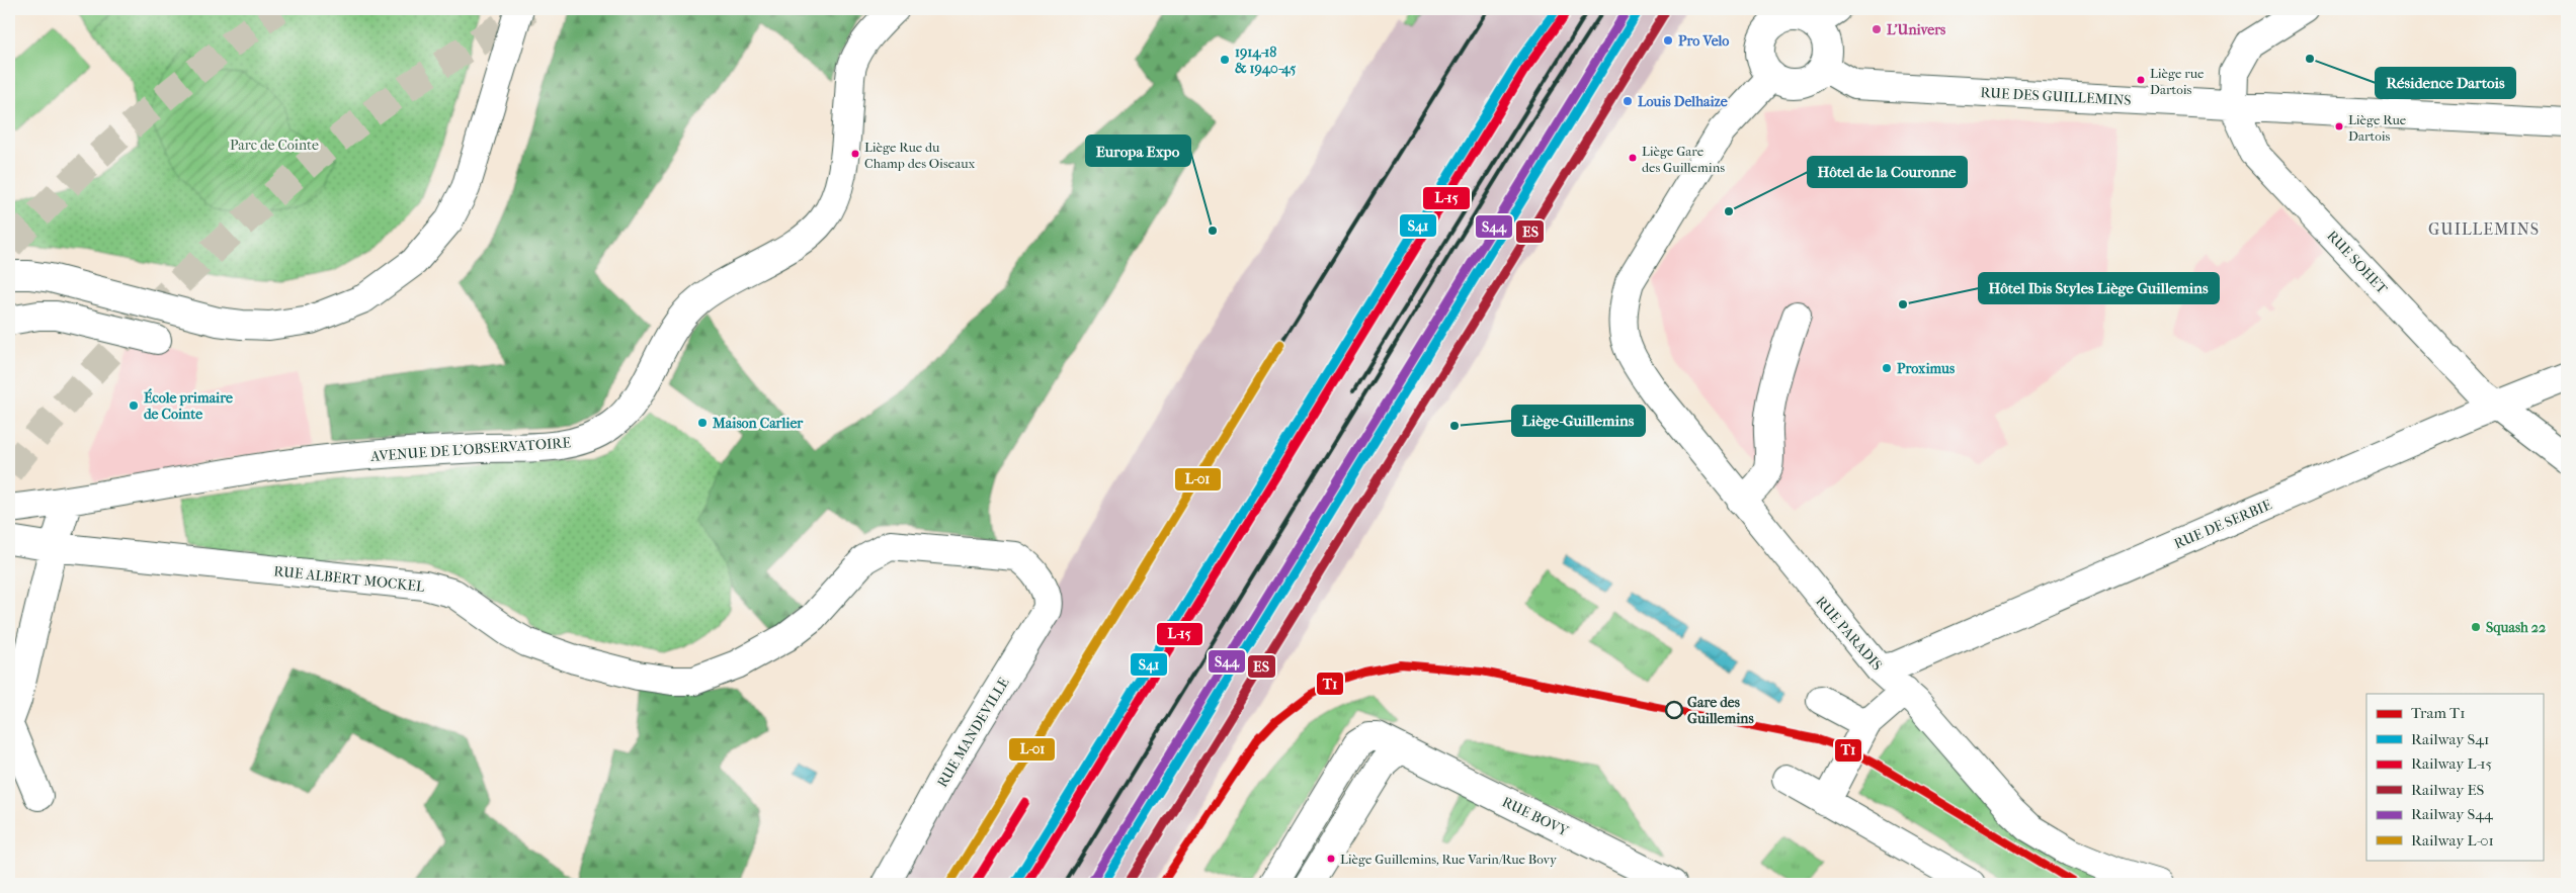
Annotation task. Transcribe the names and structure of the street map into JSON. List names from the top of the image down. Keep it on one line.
{"streets":{"street":["RUE DES GUILLEMINS","RUE SOHET","AVENUE DE L'OBSERVATOIRE","RUE DE SERBIE","RUE ALBERT MOCKEL","RUE PARADIS","RUE MANDEVILLE","RUE BOVY"]},"crossings":[["RUE DES GUILLEMINS","RUE SOHET"],["RUE DES GUILLEMINS","RUE PARADIS"],["RUE SOHET","RUE DE SERBIE"],["RUE DE SERBIE","RUE PARADIS"],["RUE ALBERT MOCKEL","RUE MANDEVILLE"]],"districts":["GUILLEMINS"],"parks":["Parc de Cointe"],"places":["L'Univers","Pro Velo","Résidence Dartois","1914-18 & 1940-45","Liège rue Dartois","Louis Delhaize","Liège Rue Dartois","Liège Rue du Champ des Oiseaux","Liège Gare des Guillemins","Hôtel de la Couronne","Europa Expo","Hôtel Ibis Styles Liège Guillemins","Proximus","École primaire de Cointe","Maison Carlier","Liège-Guillemins","Squash 22","Gare des Guillemins","Liège Guillemins, Rue Varin/Rue Bovy"],"lines":["rail line S41","rail line S44","rail line ES","rail line L-15","rail line L-01","tram line T1"],"legend":["Tram T1","Railway S41","Railway L-15","Railway ES","Railway S44","Railway L-01"]}
